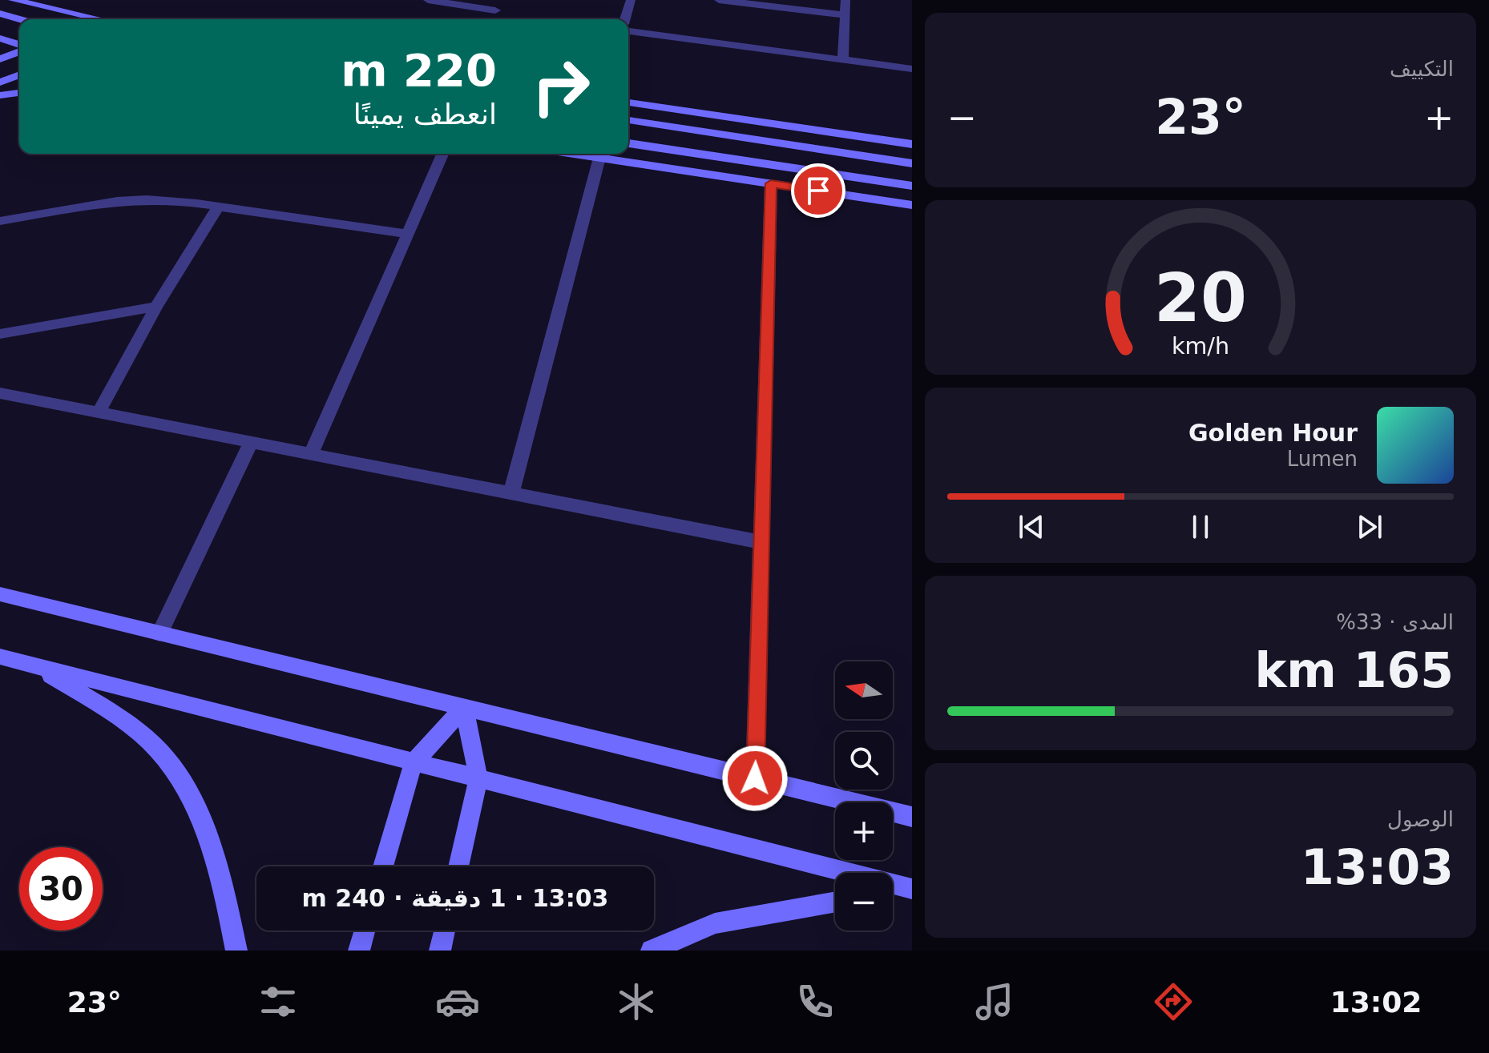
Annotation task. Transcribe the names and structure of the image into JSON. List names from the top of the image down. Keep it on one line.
{"north":"left","page":{"tile":["التكييف",["المدى · 33%","165 km"],["الوصول","13:03"]],"turn":["220 m","انعطف يمينًا"],"heat":["−","23°","+"],"song":["Golden Hour","Lumen"],"map_buttons":["+","−"],"limit":"30","trip":"13:03 · 1 دقيقة · 240 m","tabs":["13:02","23°"],"gauge":["20","km/h"]}}
